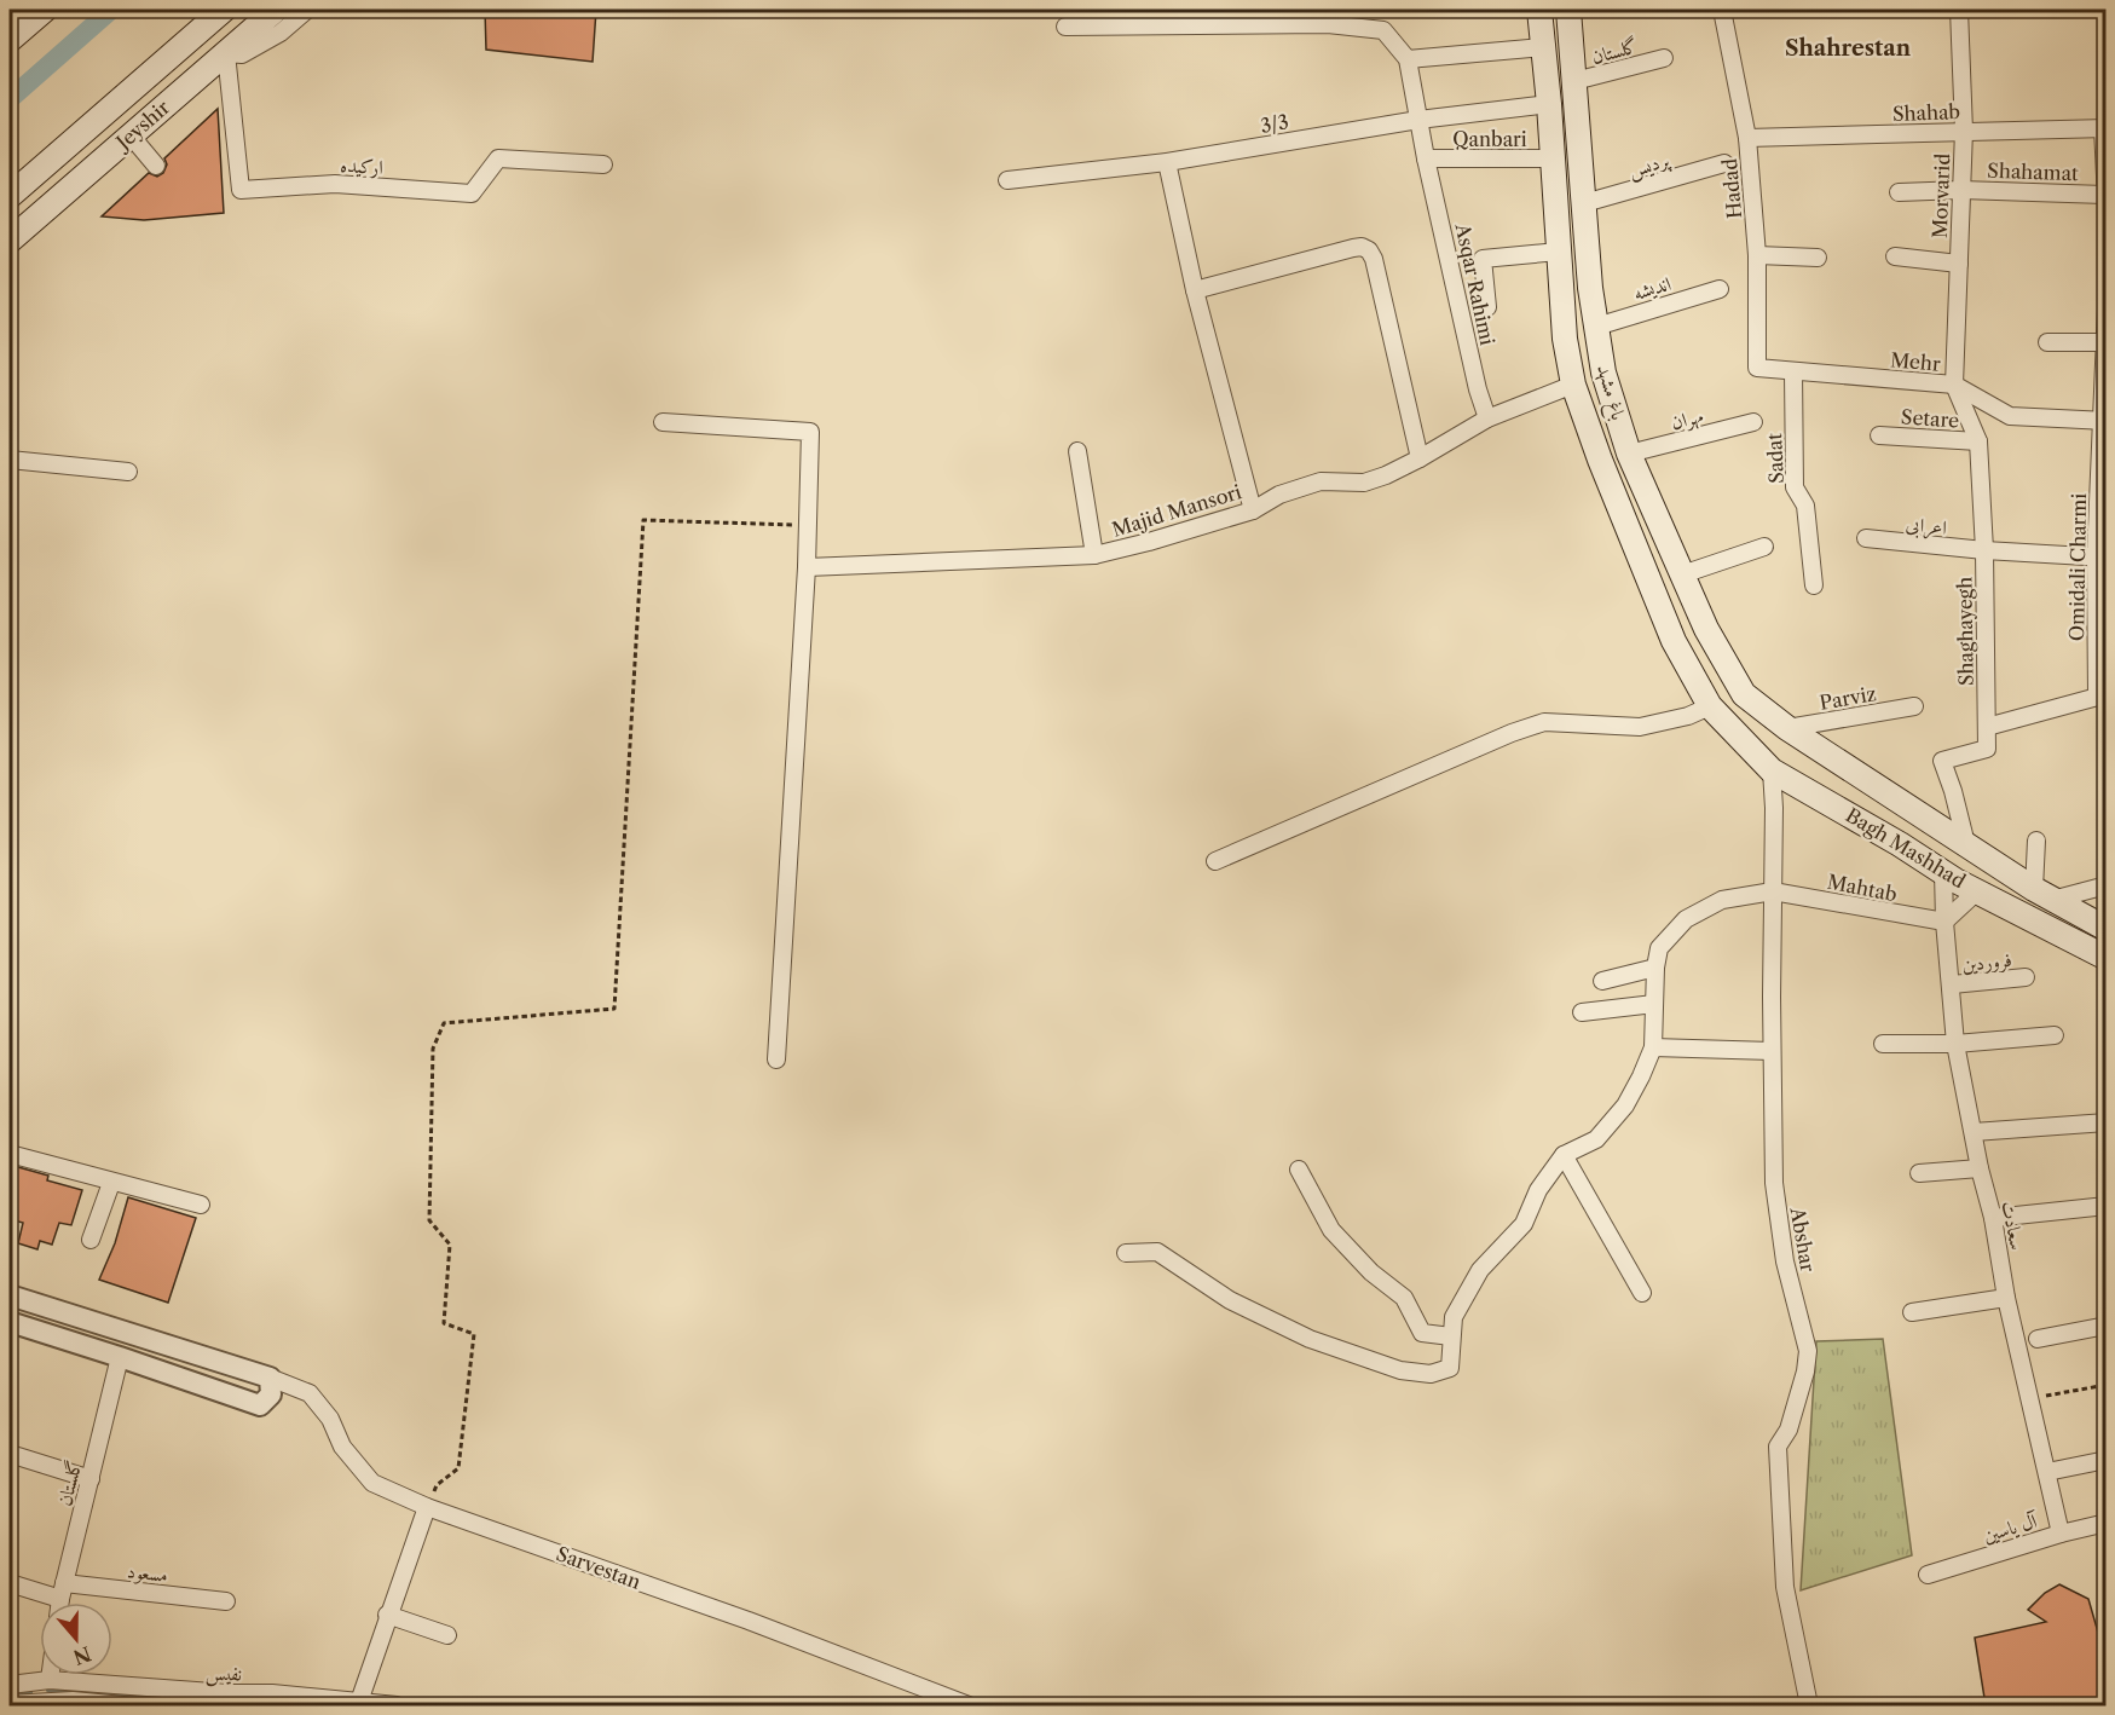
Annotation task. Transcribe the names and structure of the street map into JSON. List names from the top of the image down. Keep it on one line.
{"streets":{"main road":["Jeyshir","باغ مشهد","Bagh Mashhad"],"street":["گلستان","Shahab","3/3","Qanbari","پردیس","ارکیده","Shahamat","Hadad","Morvarid","Asqar Rahimi","اندیشه","Mehr","مهران","Setare","Sadat","Majid Mansori","اعرابی","Omidali Charmi","Shaghayegh","Parviz","Mahtab","فروردین","سعادت","Abshar","آل یاسین","Sarvestan","مسعود","نفیس"]},"crossings":[["گلستان","باغ مشهد"],["گلستان","مسعود"],["Shahab","Hadad"],["Shahab","Morvarid"],["3/3","Asqar Rahimi"],["3/3","باغ مشهد"],["Jeyshir","ارکیده"],["Qanbari","Asqar Rahimi"],["Qanbari","باغ مشهد"],["پردیس","باغ مشهد"],["Shahamat","Morvarid"],["Hadad","Mehr"],["Morvarid","Mehr"],["Morvarid","Shaghayegh"],["Asqar Rahimi","Majid Mansori"],["اندیشه","باغ مشهد"],["Mehr","Sadat"],["Mehr","Omidali Charmi"],["Mehr","Shaghayegh"],["باغ مشهد","مهران"],["باغ مشهد","Majid Mansori"],["باغ مشهد","Parviz"],["باغ مشهد","Bagh Mashhad"],["Setare","Shaghayegh"],["اعرابی","Omidali Charmi"],["اعرابی","Shaghayegh"],["Shaghayegh","Bagh Mashhad"],["Parviz","Bagh Mashhad"],["Bagh Mashhad","سعادت"],["Bagh Mashhad","Abshar"],["Mahtab","سعادت"],["Mahtab","Abshar"],["فروردین","سعادت"],["سعادت","آل یاسین"]],"districts":["Shahrestan"],"north":"bottom"}
